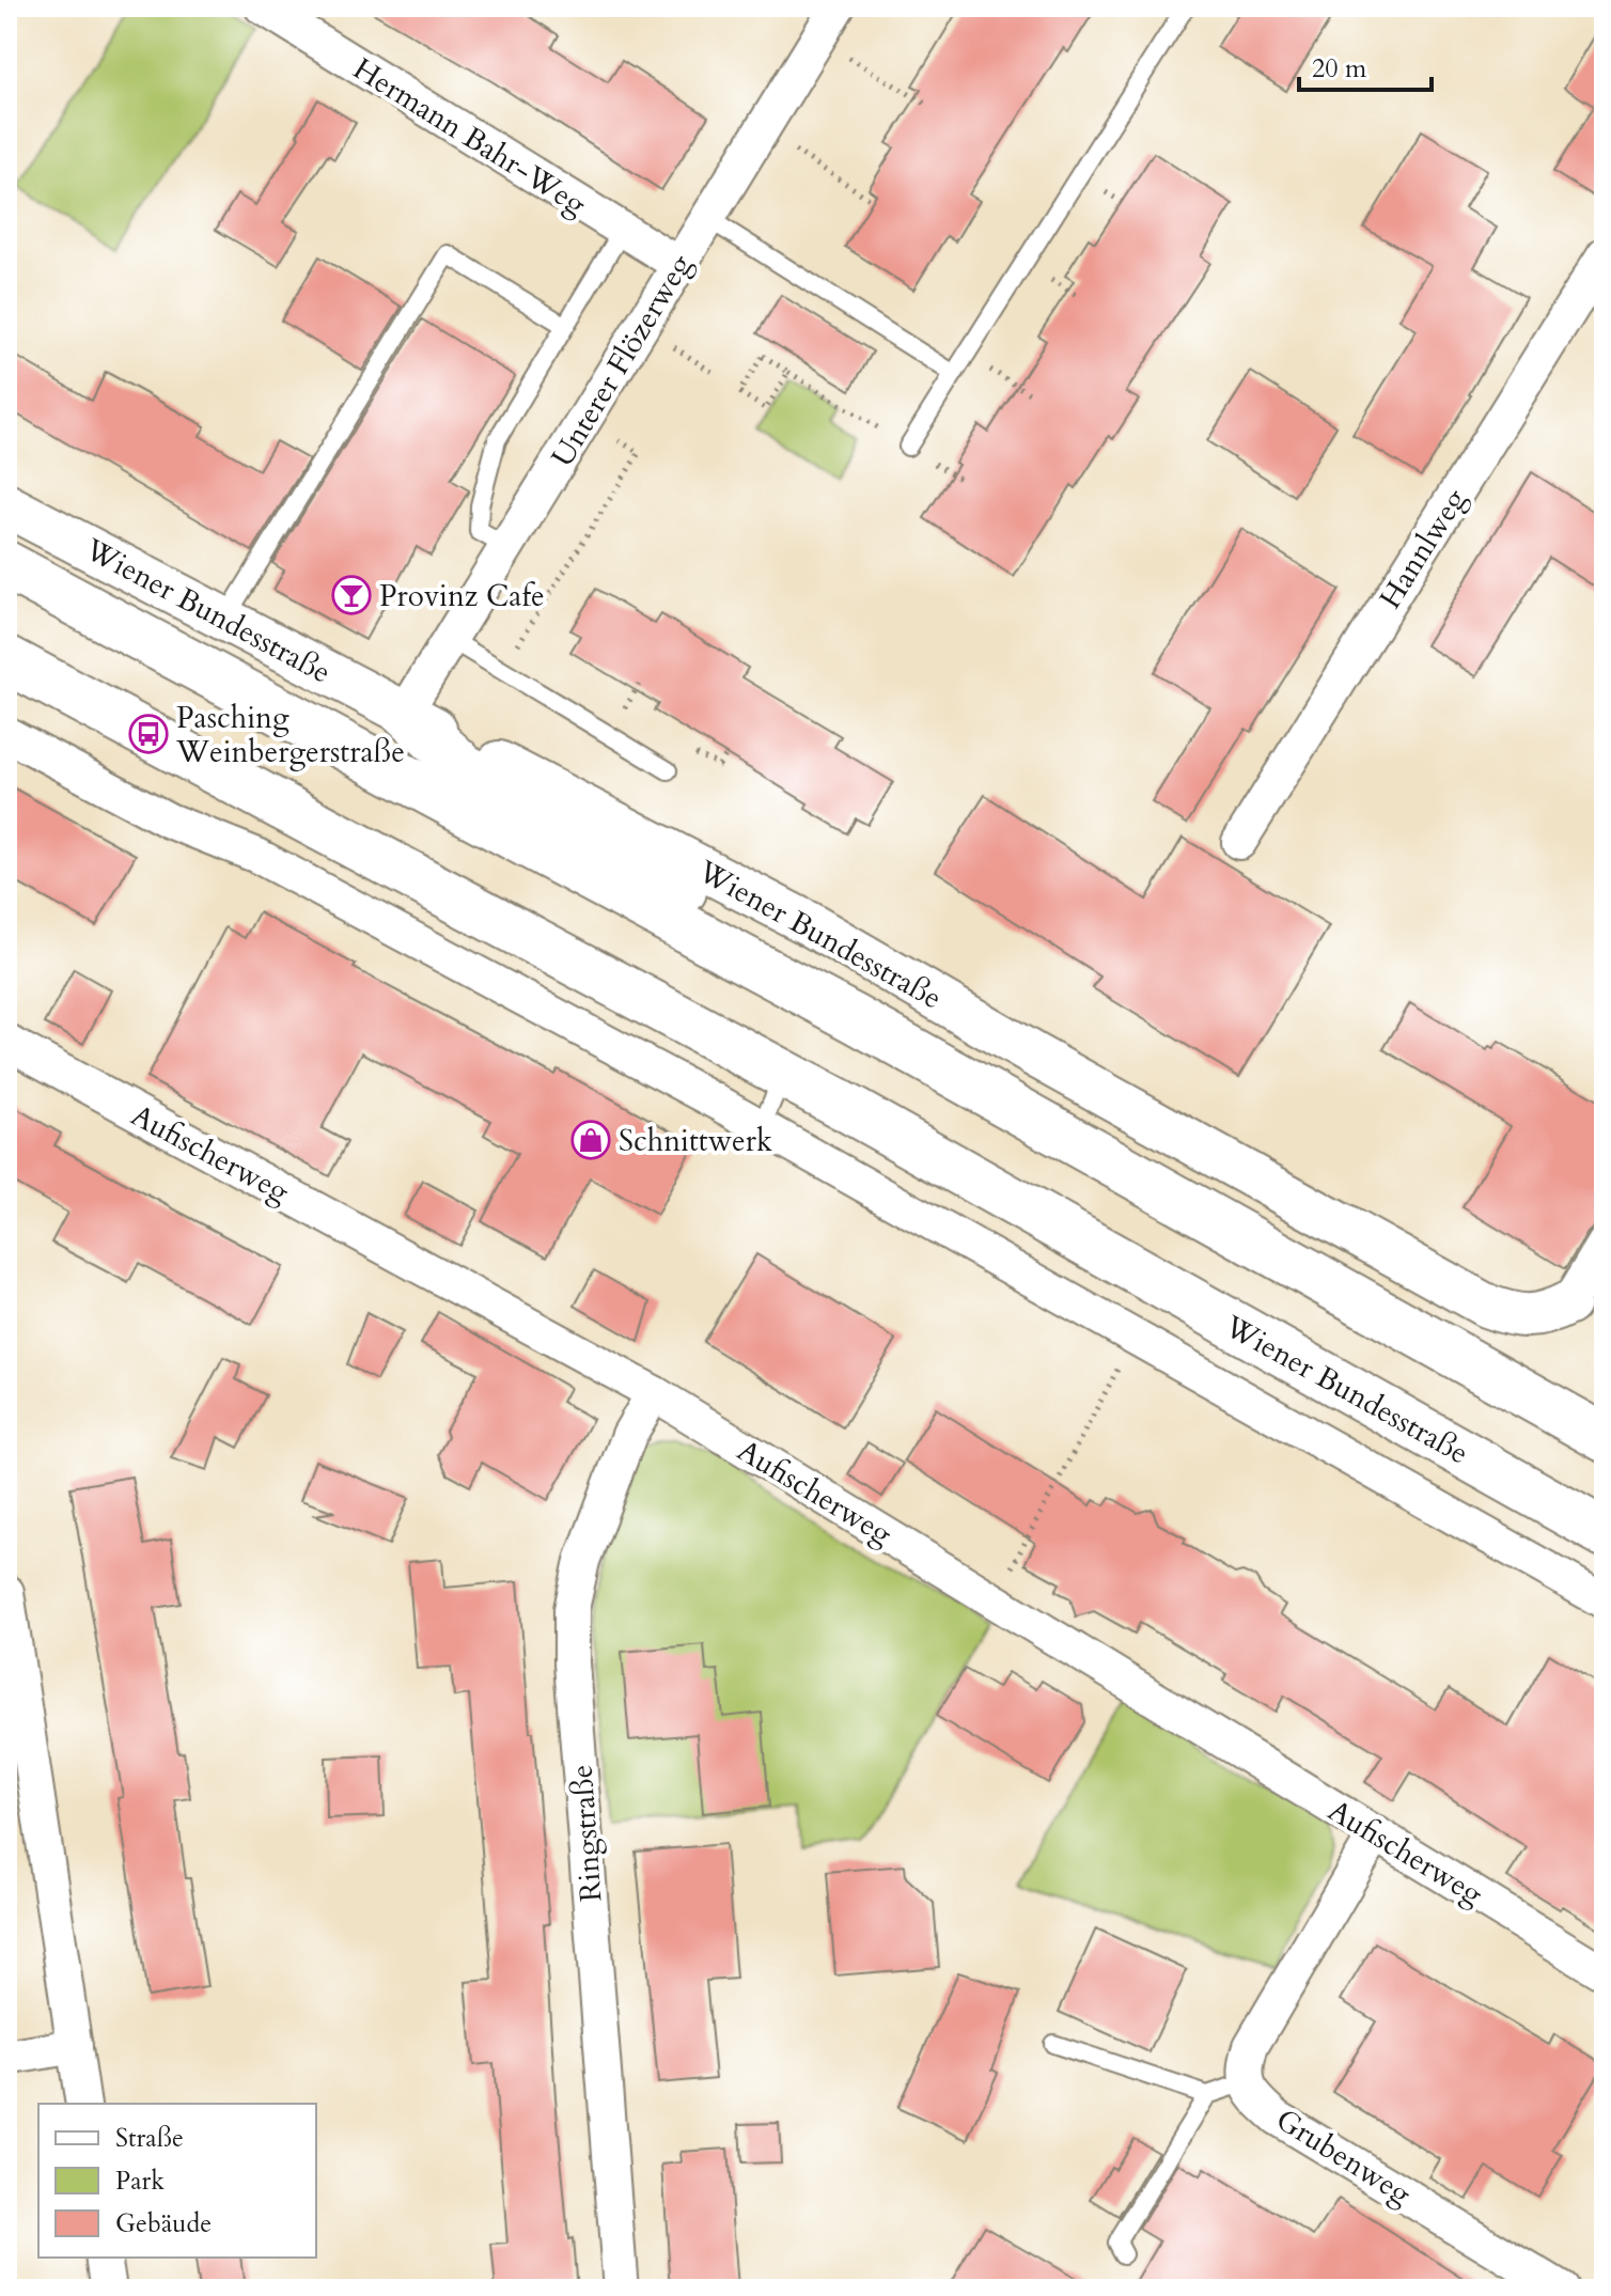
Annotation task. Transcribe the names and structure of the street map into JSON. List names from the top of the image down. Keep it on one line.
{"streets":{"main road":["Wiener Bundesstraße"],"street":["Hermann Bahr-Weg","Unterer Flözerweg","Hannlweg","Aufischerweg","Ringstraße","Grubenweg"]},"crossings":[["Hermann Bahr-Weg","Unterer Flözerweg"],["Unterer Flözerweg","Wiener Bundesstraße"],["Aufischerweg","Ringstraße"]],"places":{"bar":["Provinz Cafe"],"bus stop":["Pasching Weinbergerstraße"],"shop":["Schnittwerk"]},"legend":["Straße","Park","Gebäude"],"scale_bar":"20 m"}
